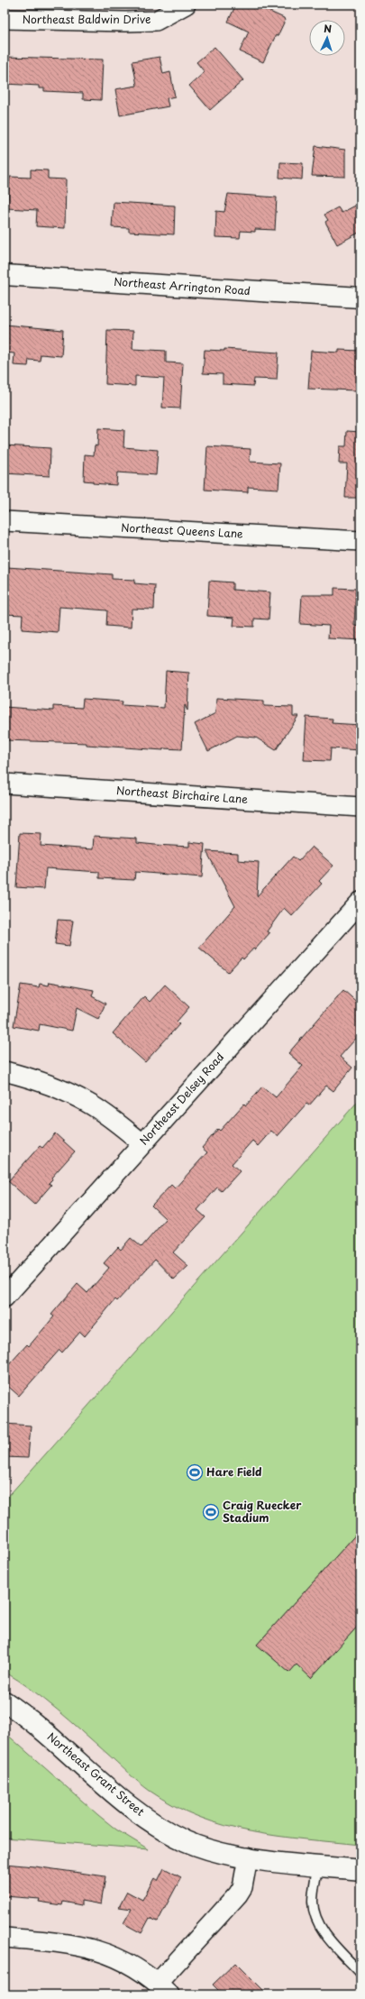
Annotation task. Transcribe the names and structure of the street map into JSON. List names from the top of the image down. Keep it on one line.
{"streets":{"street":["Northeast Baldwin Drive","Northeast Arrington Road","Northeast Queens Lane","Northeast Birchaire Lane","Northeast Delsey Road","Northeast Grant Street"]},"places":{"sports":["Hare Field","Craig Ruecker Stadium"]},"north":"top"}
